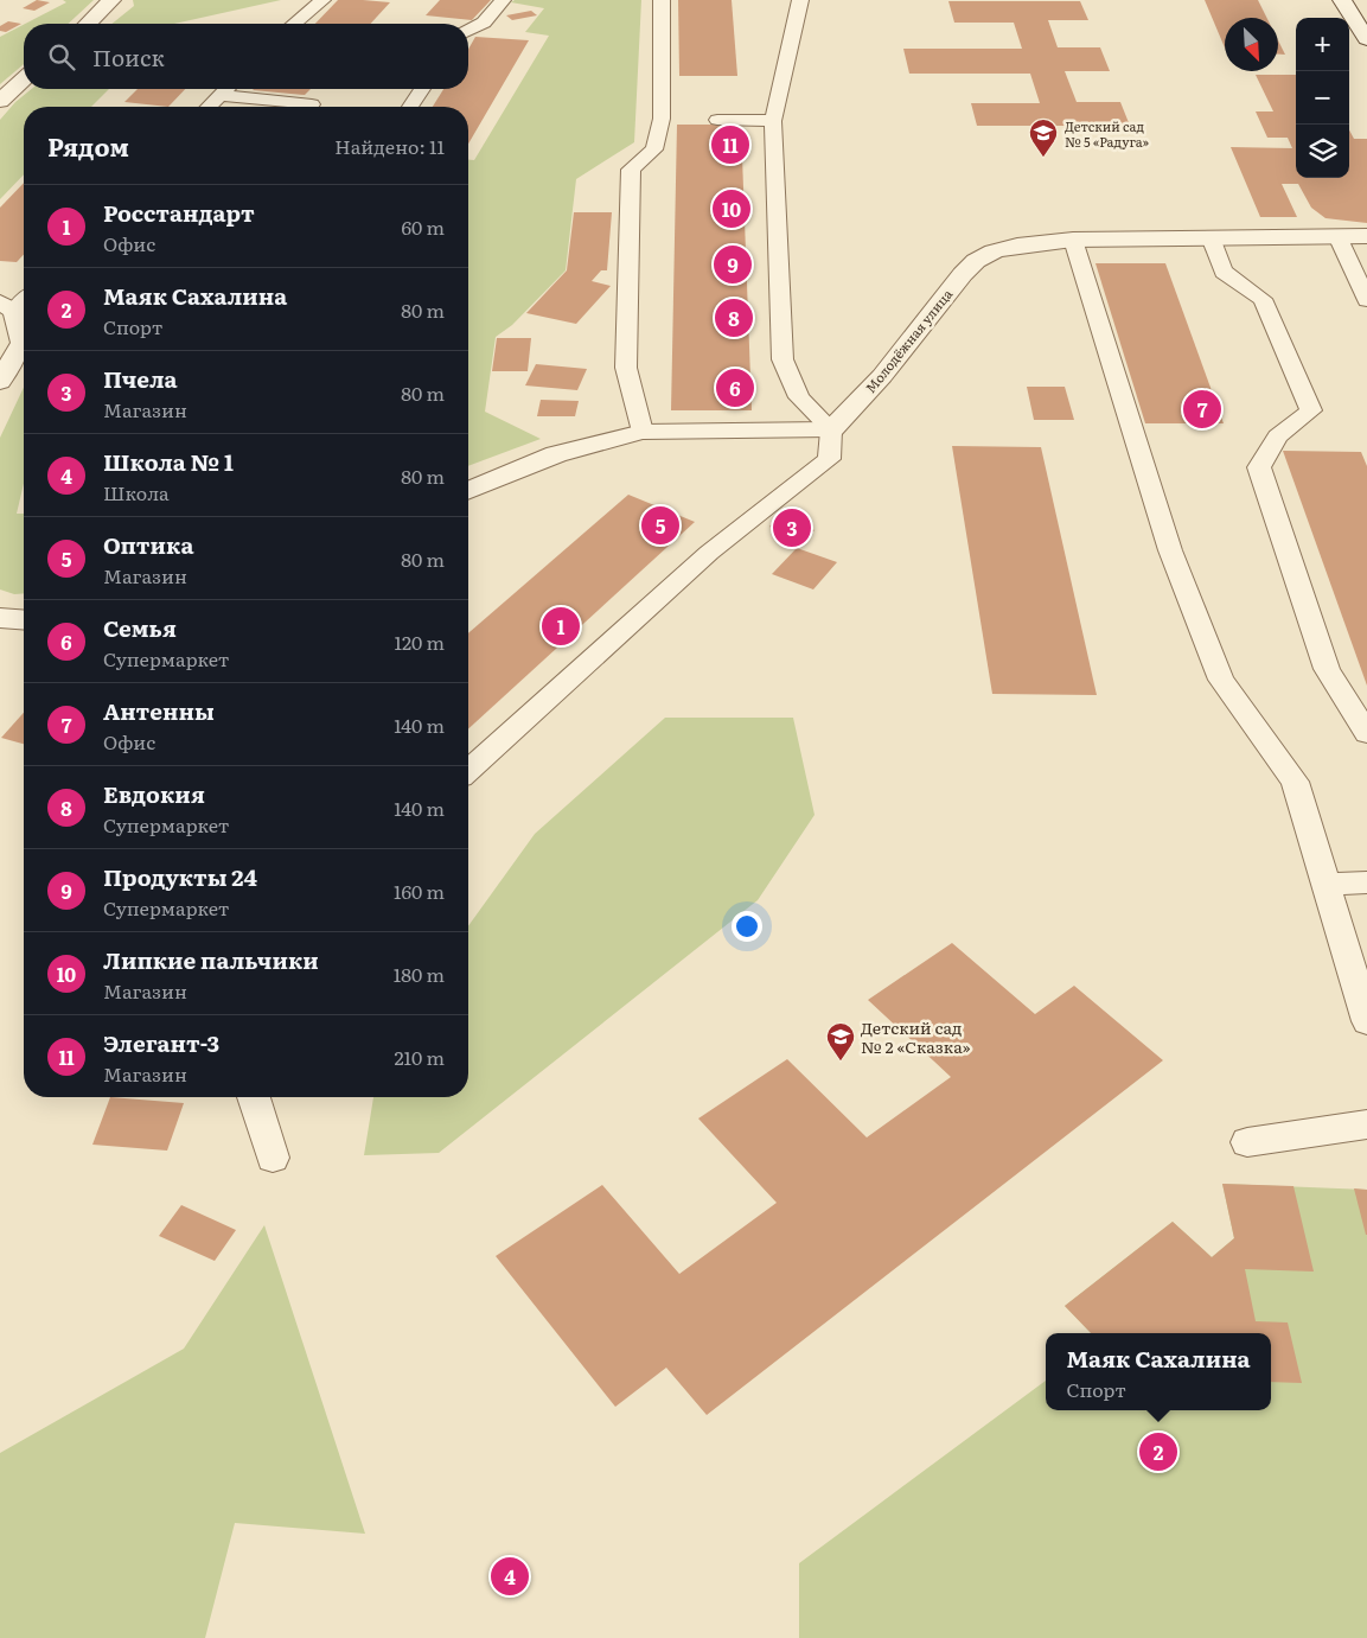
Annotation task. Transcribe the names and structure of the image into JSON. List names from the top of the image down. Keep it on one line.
{"streets":{"street":["Молодёжная улица"]},"places":{"school or university":["Детский сад № 5 «Радуга»","Детский сад № 2 «Сказка»"]},"north":"bottom right","page":{"map_buttons":["+","−"],"search":"Поиск","heading":["Рядом","Найдено: 11"],"pins":["11","10","9","8","6","7","5","3","1","2","4"],"list":[{"mark":"1","name":"Росстандарт","note":"Офис","value":"60 m"},{"mark":"2","name":"Маяк Сахалина","note":"Спорт","value":"80 m"},{"mark":"3","name":"Пчела","note":"Магазин","value":"80 m"},{"mark":"4","name":"Школа № 1","note":"Школа","value":"80 m"},{"mark":"5","name":"Оптика","note":"Магазин","value":"80 m"},{"mark":"6","name":"Семья","note":"Супермаркет","value":"120 m"},{"mark":"7","name":"Антенны","note":"Офис","value":"140 m"},{"mark":"8","name":"Евдокия","note":"Супермаркет","value":"140 m"},{"mark":"9","name":"Продукты 24","note":"Супермаркет","value":"160 m"},{"mark":"10","name":"Липкие пальчики","note":"Магазин","value":"180 m"},{"mark":"11","name":"Элегант-3","note":"Магазин","value":"210 m"}],"popup":["Маяк Сахалина","Спорт"]}}
